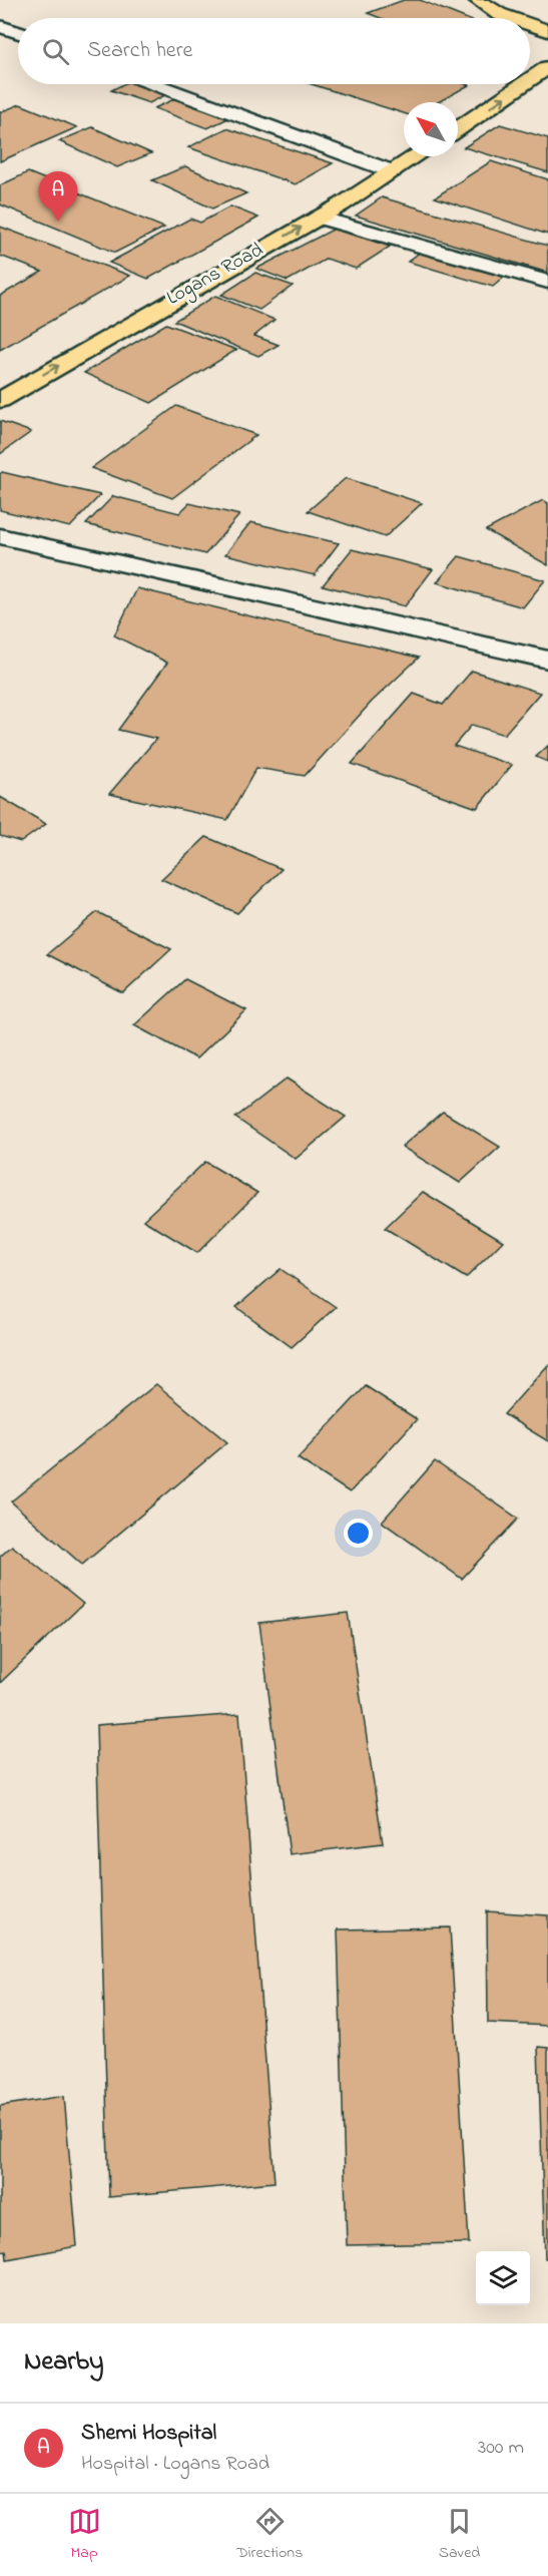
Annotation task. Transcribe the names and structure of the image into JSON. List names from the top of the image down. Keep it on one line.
{"streets":{"main road":["Logans Road"]},"one_way":["Logans Road"],"north":"top left","page":{"search":"Search here","pins":"A","heading":"Nearby","list":[{"mark":"A","name":"Shemi Hospital","note":"Hospital · Logans Road","value":"300 m"}],"nav":["Map","Directions","Saved"]}}
